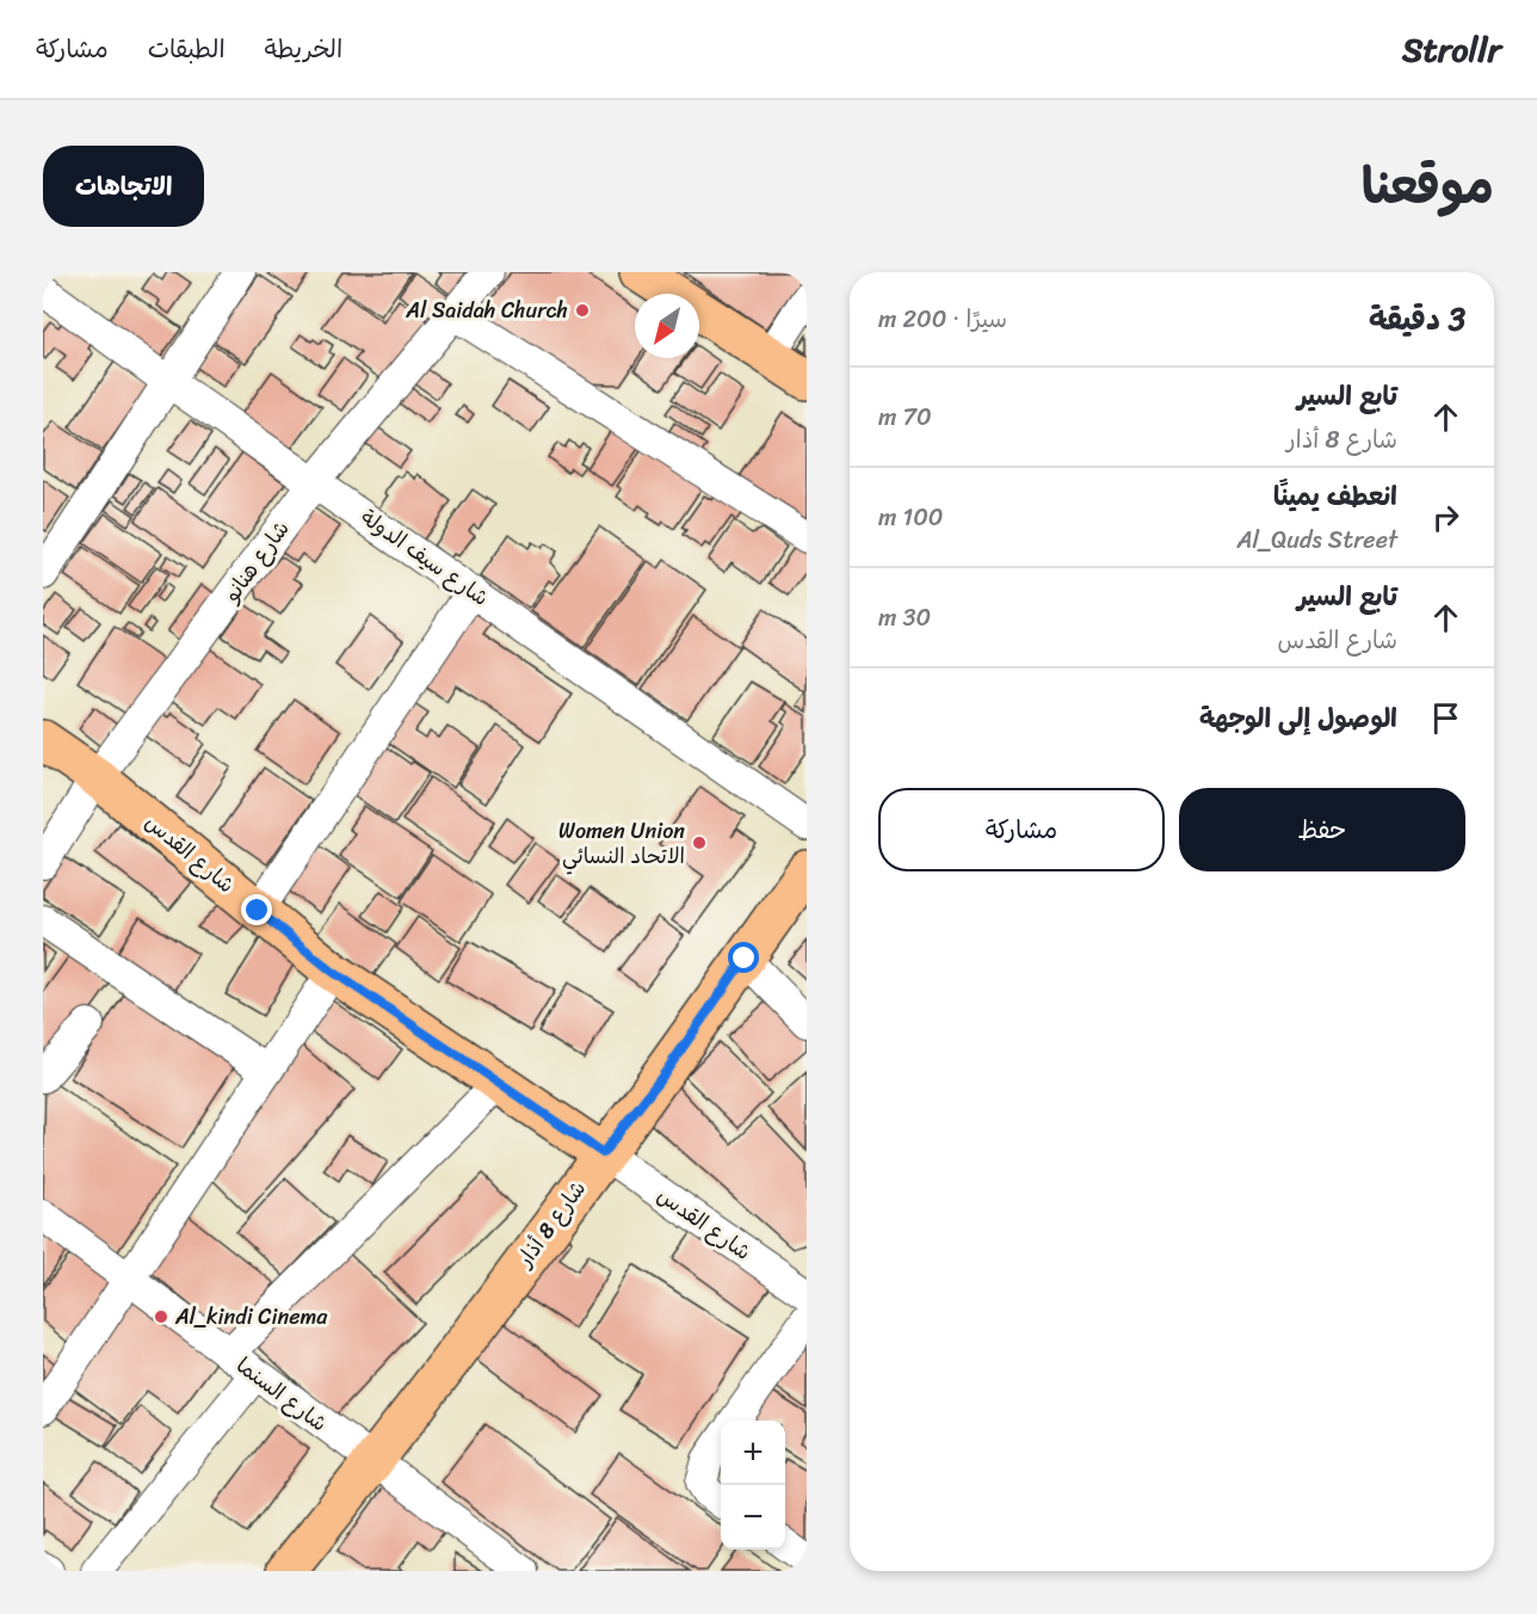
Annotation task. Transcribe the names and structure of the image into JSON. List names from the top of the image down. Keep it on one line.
{"streets":{"main road":["شارع القدس","شارع 8 أذار"],"street":["شارع سيف الدولة","شارع هنانو","شارع السنما"]},"crossings":[["شارع سيف الدولة","شارع هنانو"],["شارع هنانو","شارع القدس"],["شارع القدس","شارع 8 أذار"],["شارع 8 أذار","شارع السنما"]],"places":["Al Saidah Church","Women Union الاتحاد النسائي","Al_kindi Cinema"],"north":"bottom left","page":{"header":"Strollr","nav":["الخريطة","الطبقات","مشاركة"],"title":"موقعنا","buttons":["الاتجاهات",["حفظ","مشاركة"]],"heading":["3 دقيقة","سيرًا · 200 m"],"list":[["تابع السير","شارع 8 أذار","70 m"],["انعطف يمينًا","Al_Quds Street","100 m"],["تابع السير","شارع القدس","30 m"],"الوصول إلى الوجهة"],"map_buttons":["+","−"]}}
